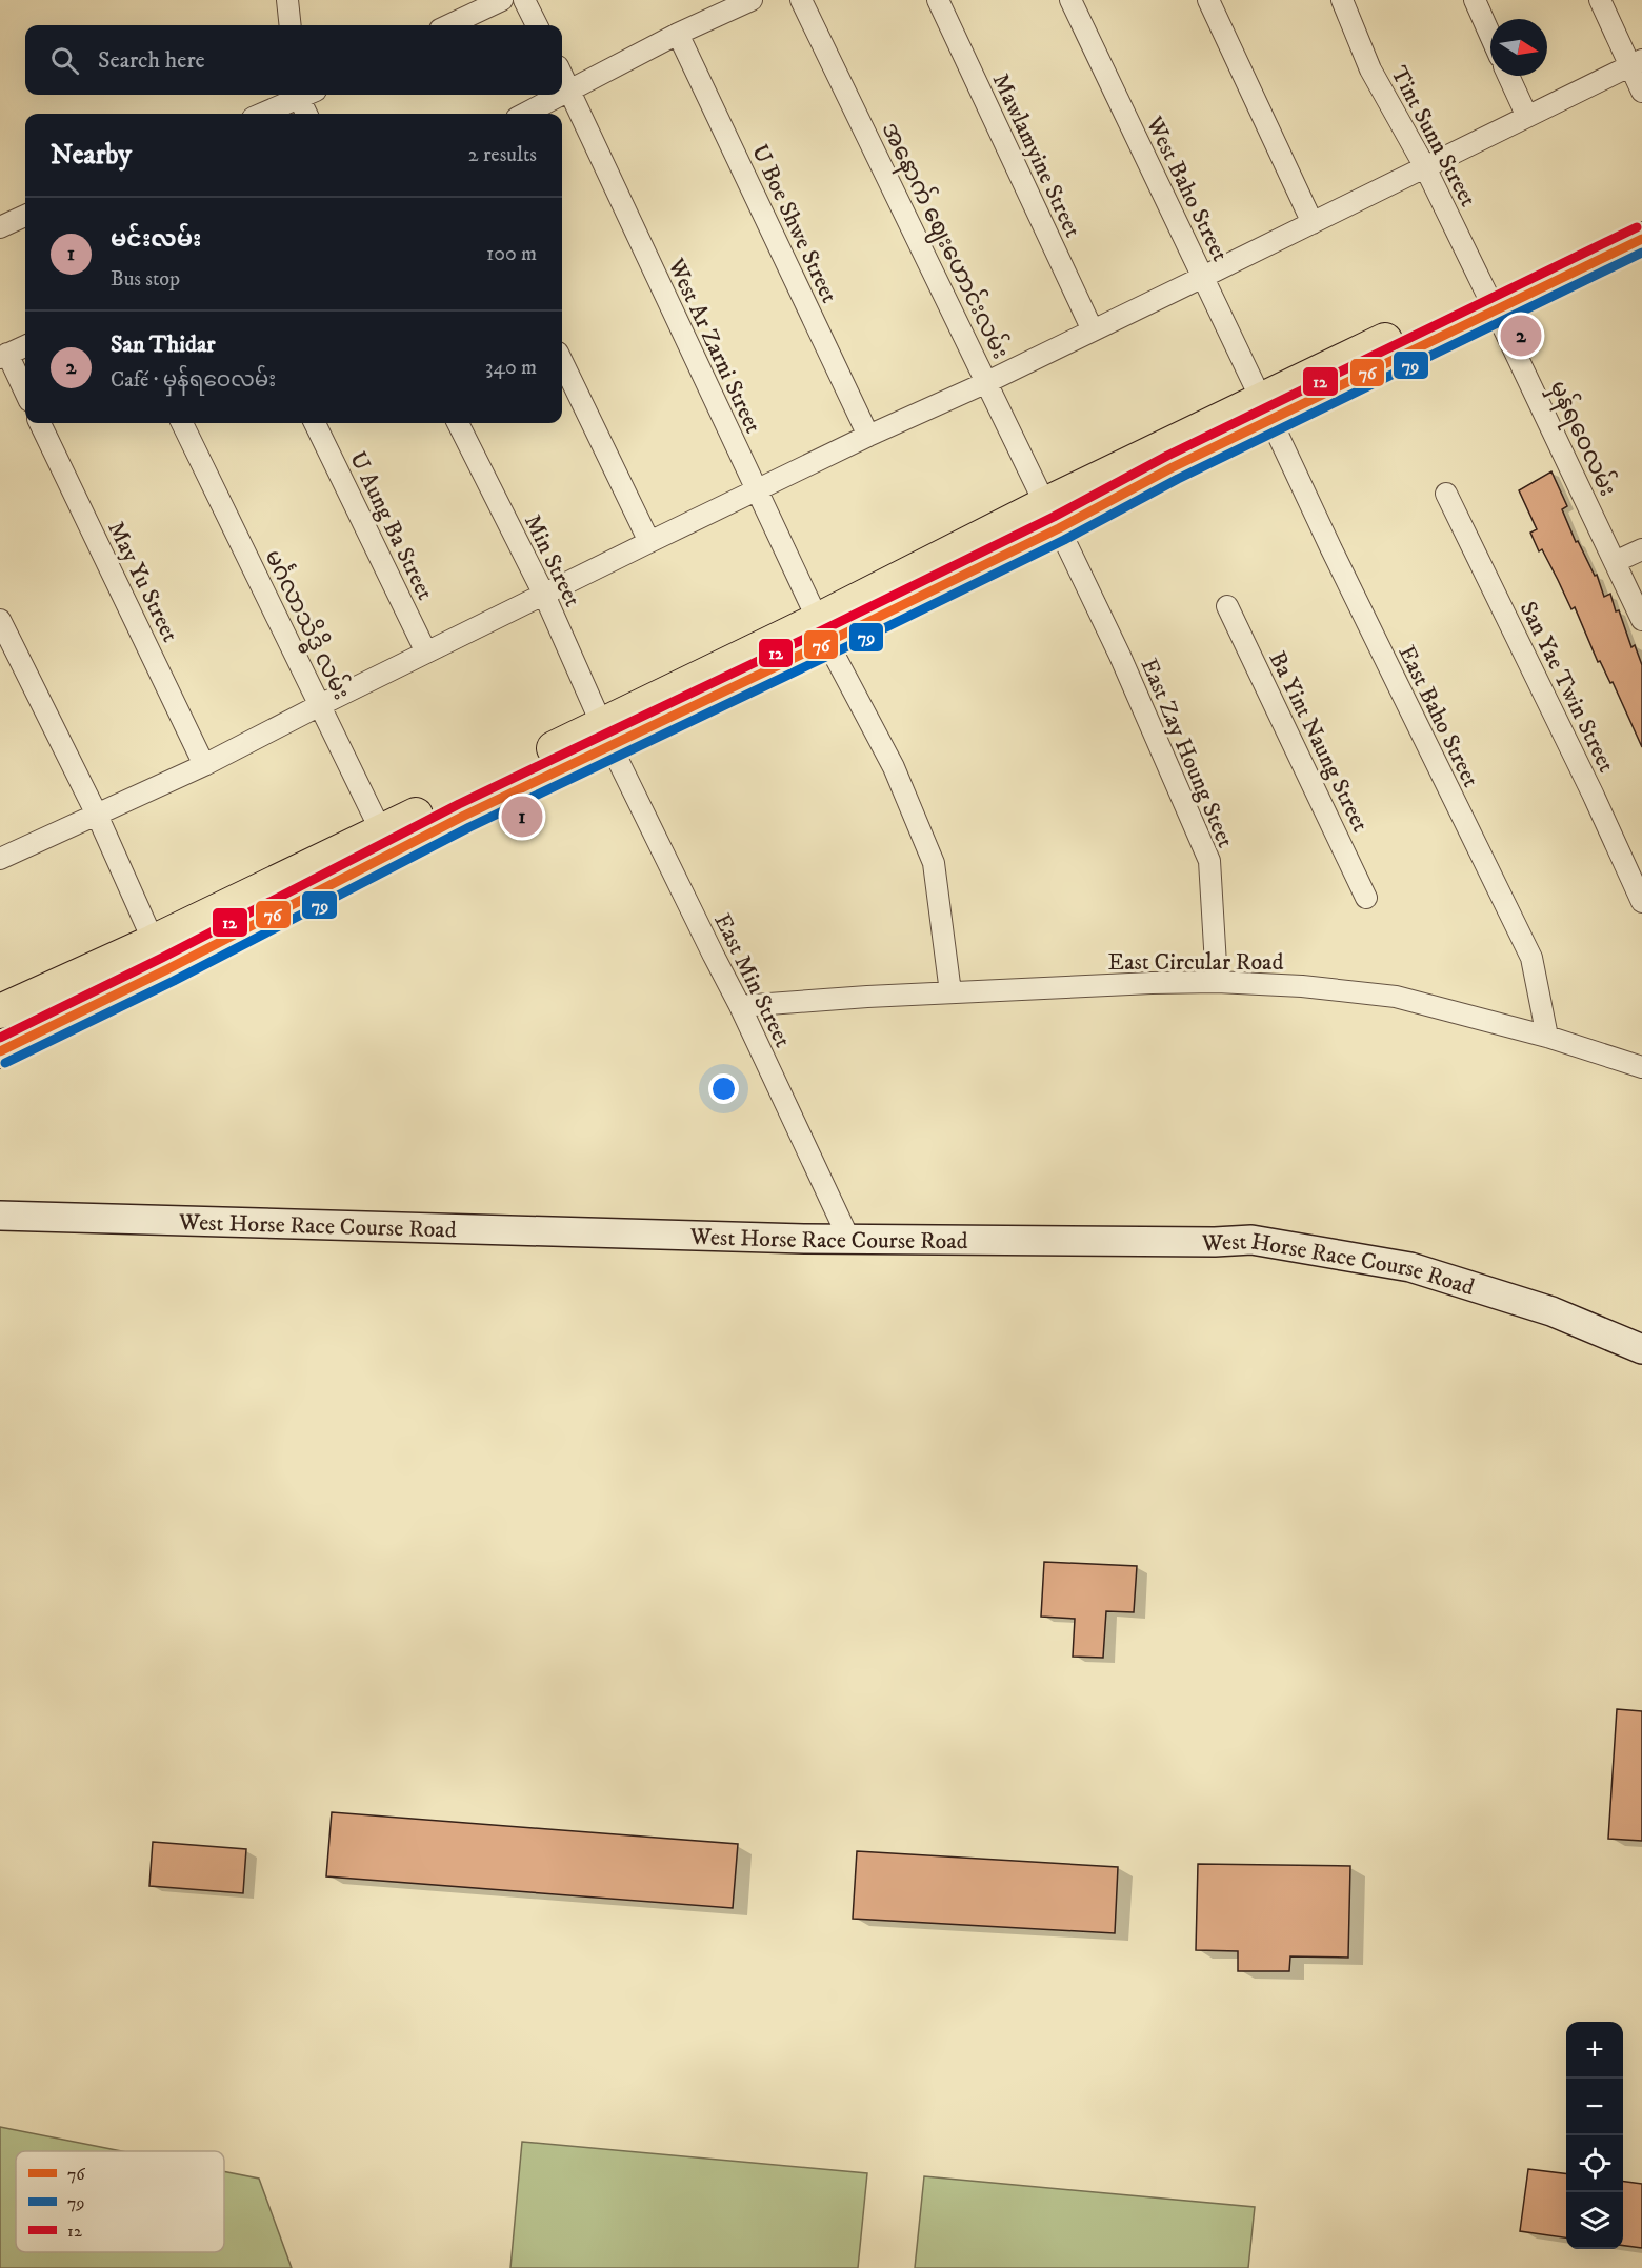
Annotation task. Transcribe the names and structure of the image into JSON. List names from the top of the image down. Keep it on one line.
{"streets":{"street":["Tint Sunn Street","Mawlamyine Street","West Baho Street","U Boe Shwe Street","အနောက် ဈေးဟောင်းလမ်း","West Ar Zarni Street","မှန်ရဝေလမ်း","U Aung Ba Street","Min Street","May Yu Street","မင်္ဂလာသိဒ္ဓိ လမ်း","San Yae Twin Street","East Baho Street","Ba Yint Naung Street","East Zay Houng Steet","East Circular Road","East Min Street","West Horse Race Course Road"]},"crossings":[["Tint Sunn Street","မှန်ရဝေလမ်း"],["West Baho Street","East Baho Street"],["အနောက် ဈေးဟောင်းလမ်း","East Zay Houng Steet"],["West Ar Zarni Street","East Circular Road"],["Min Street","East Min Street"],["East Baho Street","East Circular Road"],["East Zay Houng Steet","East Circular Road"],["East Circular Road","East Min Street"],["East Min Street","West Horse Race Course Road"]],"lines":["transit line 12","transit line 76","transit line 79"],"legend":["76","79","12"],"north":"right","page":{"search":"Search here","heading":["Nearby","2 results"],"list":[{"mark":"1","name":"မင်းလမ်း","note":"Bus stop","value":"100 m"},{"mark":"2","name":"San Thidar","note":"Café · မှန်ရဝေလမ်း","value":"340 m"}],"pins":["2","1"],"map_buttons":["+","−"]}}
